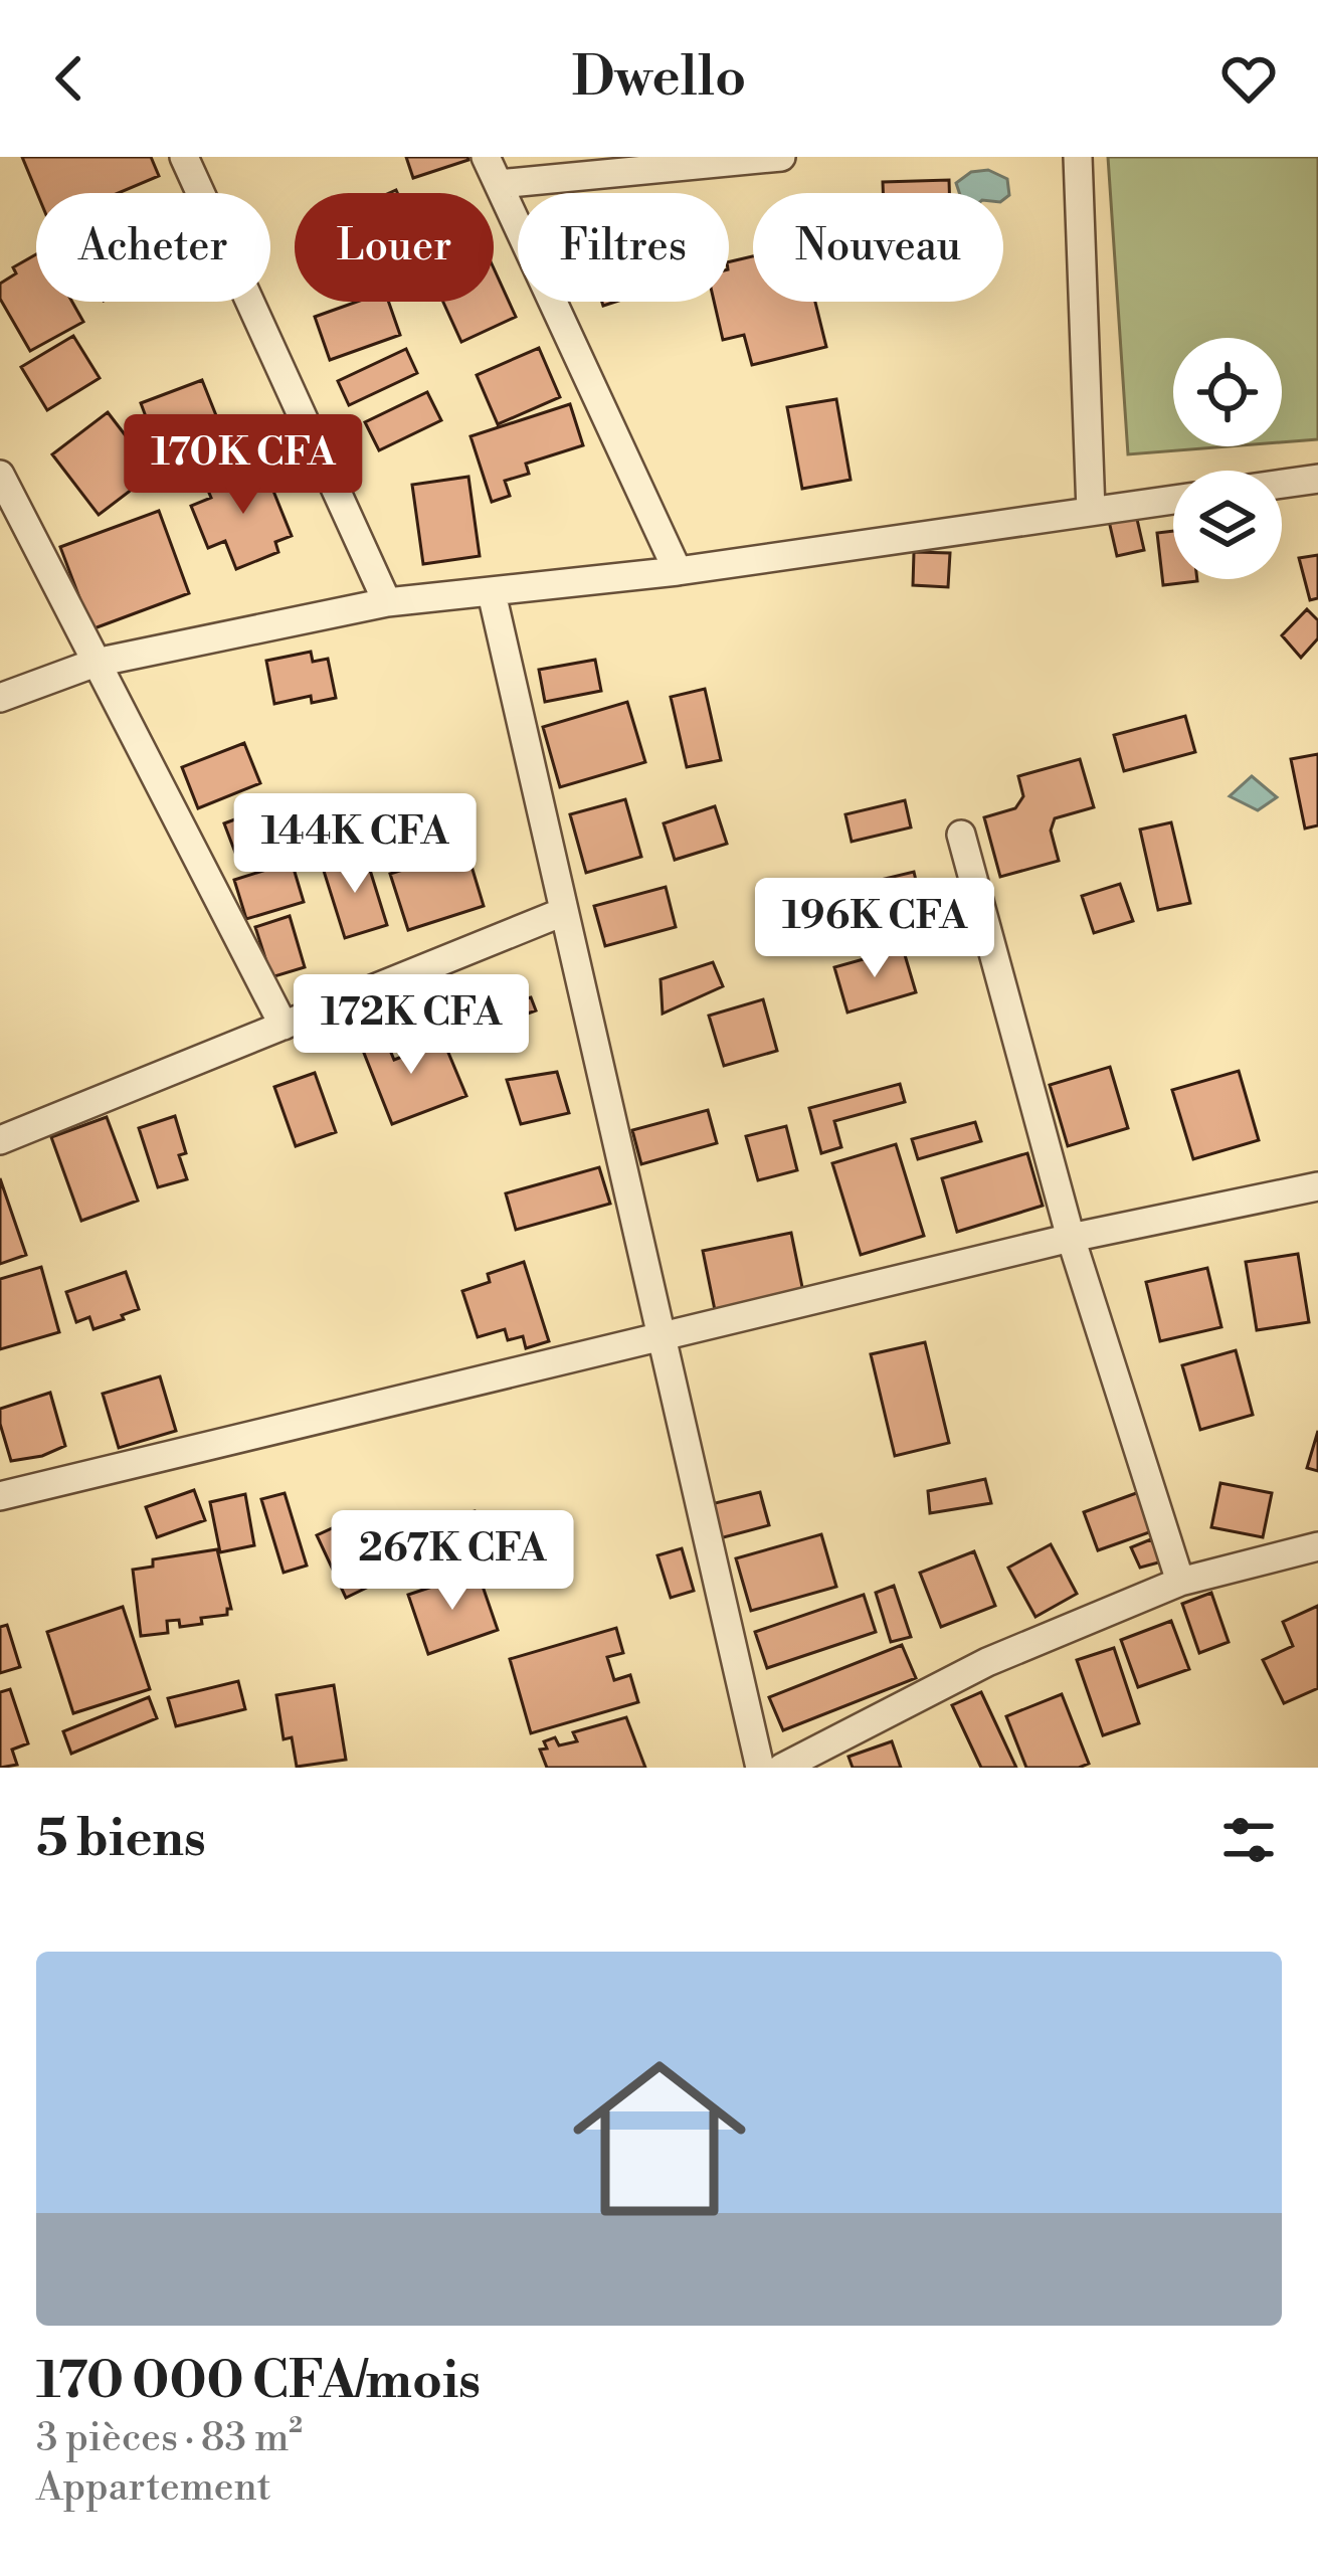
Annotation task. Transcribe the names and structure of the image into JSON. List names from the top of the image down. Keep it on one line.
{"page":{"header":"Dwello","chip":["Acheter","Louer","Filtres","Nouveau"],"price":["170K CFA","144K CFA","196K CFA","172K CFA","267K CFA"],"heading":"5 biens","list":[{"name":"170 000 CFA/mois","note":"3 pièces · 83 m² · Appartement"}]}}
